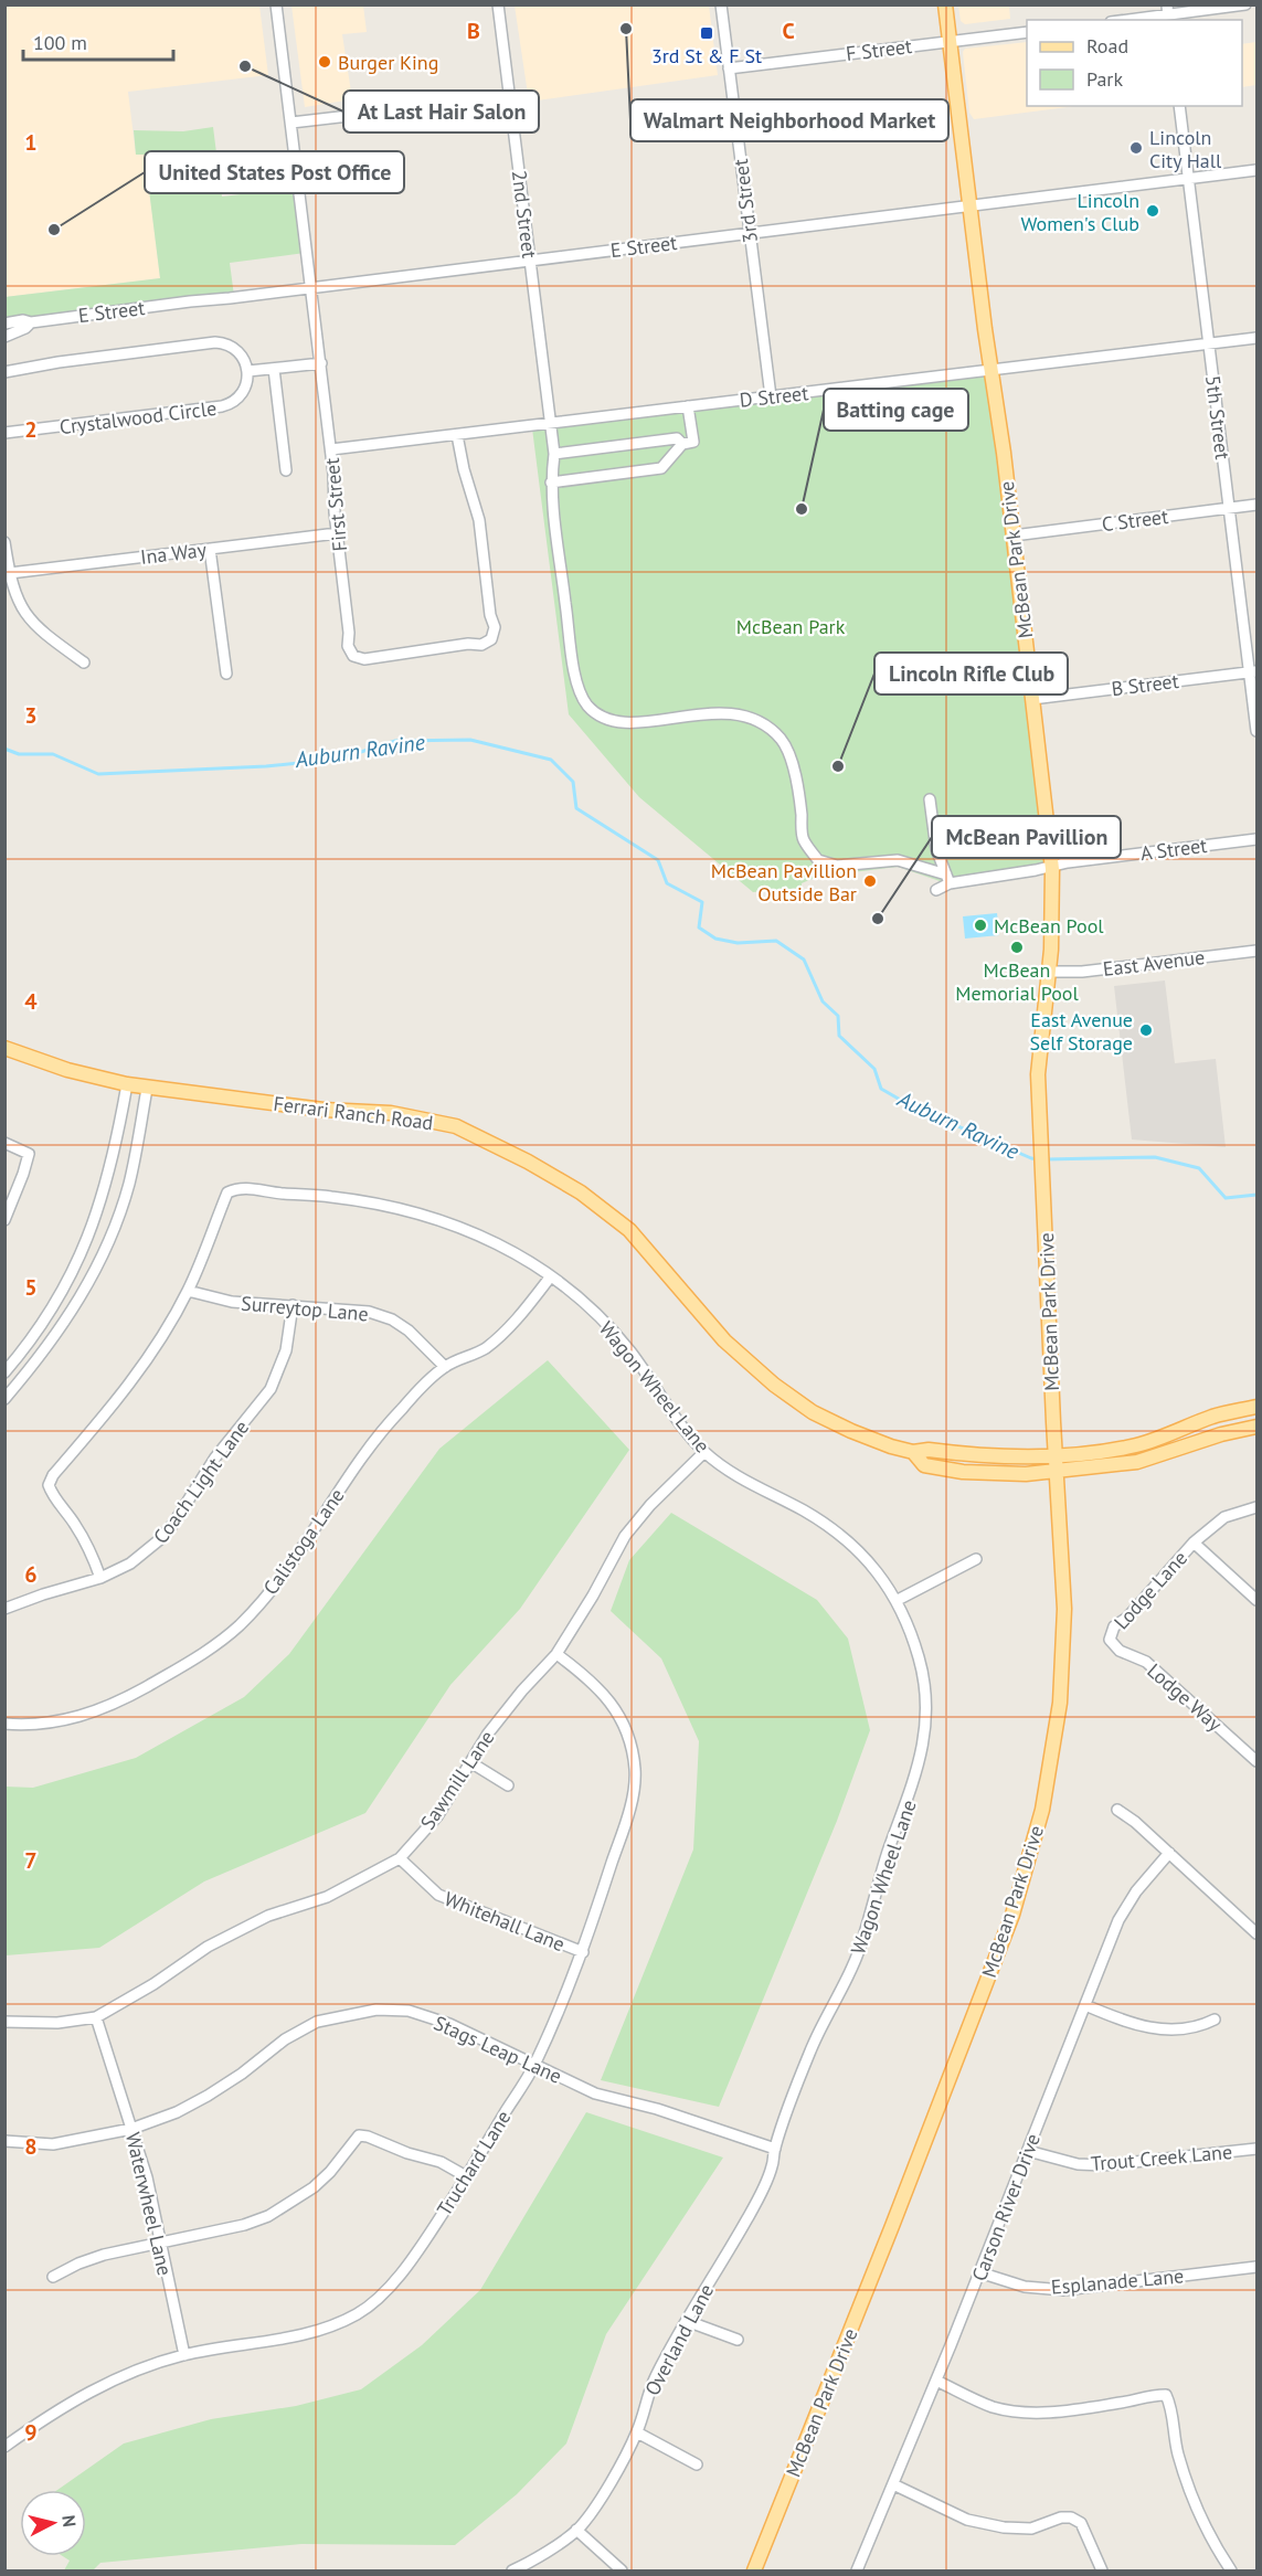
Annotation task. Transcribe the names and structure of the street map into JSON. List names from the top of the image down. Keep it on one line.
{"streets":{"main road":["McBean Park Drive","Ferrari Ranch Road"],"street":["F Street","3rd Street","2nd Street","E Street","D Street","Crystalwood Circle","5th Street","First Street","C Street","Ina Way","B Street","A Street","East Avenue","Surreytop Lane","Wagon Wheel Lane","Coach Light Lane","Calistoga Lane","Lodge Lane","Lodge Way","Sawmill Lane","Whitehall Lane","Stags Leap Lane","Trout Creek Lane","Truchard Lane","Waterwheel Lane","Carson River Drive","Esplanade Lane","Overland Lane"]},"crossings":[["F Street","3rd Street"],["F Street","McBean Park Drive"],["3rd Street","E Street"],["3rd Street","D Street"],["2nd Street","E Street"],["2nd Street","D Street"],["2nd Street","A Street"],["E Street","5th Street"],["E Street","First Street"],["E Street","McBean Park Drive"],["D Street","5th Street"],["D Street","First Street"],["D Street","McBean Park Drive"],["5th Street","C Street"],["5th Street","B Street"],["First Street","Ina Way"],["C Street","McBean Park Drive"],["McBean Park Drive","B Street"],["McBean Park Drive","A Street"],["McBean Park Drive","East Avenue"],["McBean Park Drive","Ferrari Ranch Road"],["Surreytop Lane","Wagon Wheel Lane"],["Surreytop Lane","Coach Light Lane"],["Surreytop Lane","Calistoga Lane"],["Wagon Wheel Lane","Coach Light Lane"],["Wagon Wheel Lane","Calistoga Lane"],["Wagon Wheel Lane","Sawmill Lane"],["Wagon Wheel Lane","Stags Leap Lane"],["Wagon Wheel Lane","Overland Lane"],["Lodge Lane","Lodge Way"],["Sawmill Lane","Whitehall Lane"],["Sawmill Lane","Truchard Lane"],["Sawmill Lane","Waterwheel Lane"],["Whitehall Lane","Truchard Lane"],["Stags Leap Lane","Truchard Lane"],["Stags Leap Lane","Waterwheel Lane"],["Stags Leap Lane","Overland Lane"],["Trout Creek Lane","Carson River Drive"],["Truchard Lane","Waterwheel Lane"],["Carson River Drive","Esplanade Lane"]],"water":["Auburn Ravine"],"parks":["McBean Park"],"places":{"other":["Walmart Neighborhood Market","Burger King","At Last Hair Salon","Lincoln City Hall","Lincoln Women's Club","United States Post Office","Batting cage","Lincoln Rifle Club","McBean Pavillion Outside Bar","McBean Pavillion","McBean Pool","McBean Memorial Pool","East Avenue Self Storage"],"transit":["3rd St & F St"]},"legend":["Road","Park"],"scale_bar":"100 m","north":"right","grid":{"columns":["B","C"],"rows":["1","2","3","4","5","6","7","8","9"]}}
